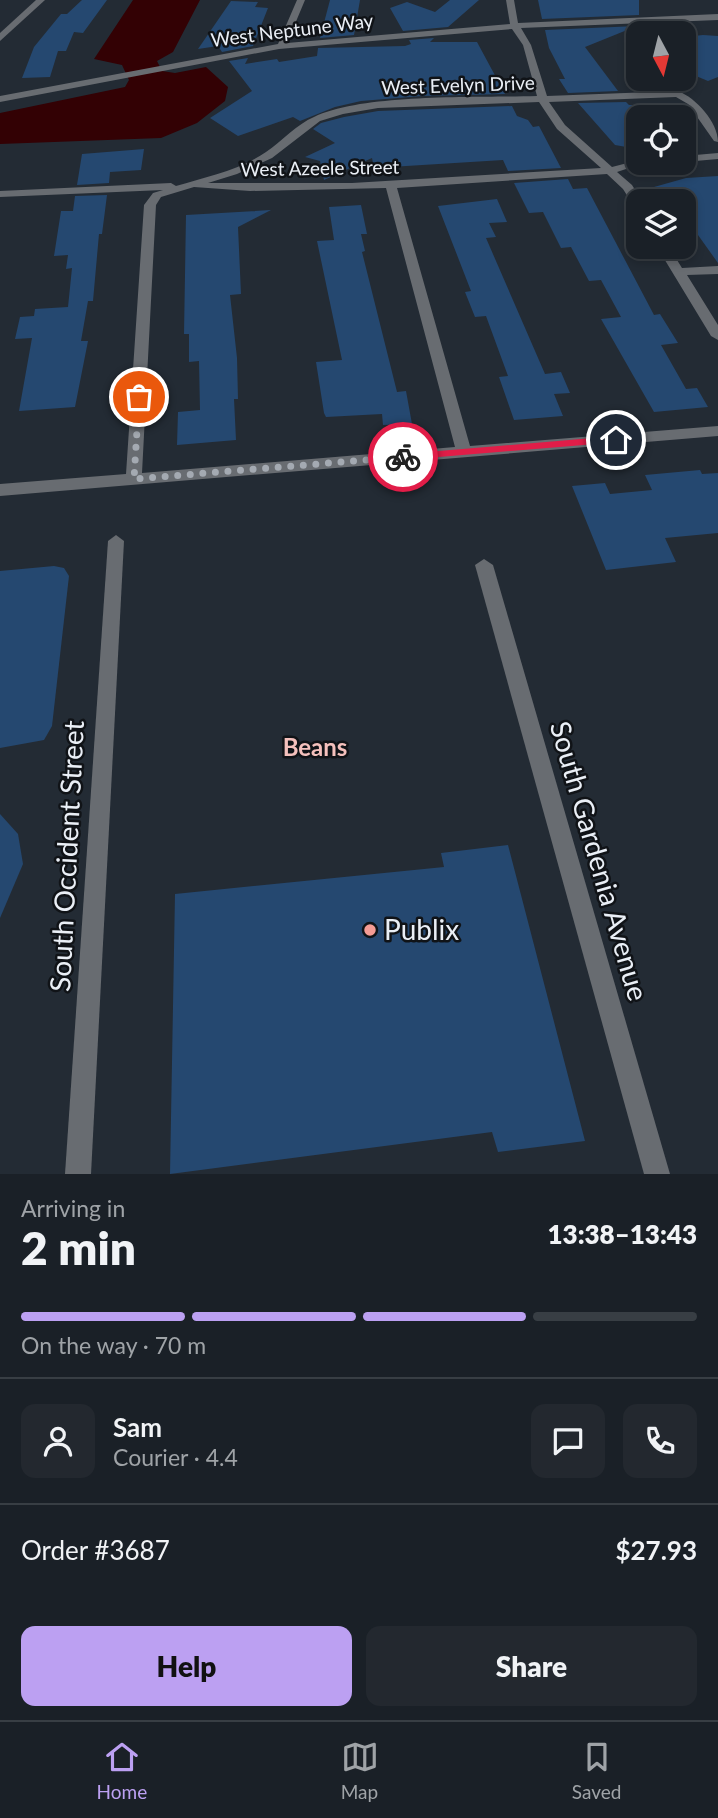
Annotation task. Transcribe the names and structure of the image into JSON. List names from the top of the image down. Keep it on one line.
{"streets":{"street":["West Neptune Way","West Evelyn Drive","West Azeele Street","South Occident Street","South Gardenia Avenue"]},"crossings":[["West Evelyn Drive","West Azeele Street"]],"districts":["Beans"],"places":["Publix"],"north":"bottom","page":{"heading":["2 min","Arriving in","13:38–13:43"],"panel":["Sam","Courier · 4.4","Order #3687","$27.93"],"bar":"On the way · 70 m","buttons":["Help","Share"],"tabs":["Home","Map","Saved"]}}
